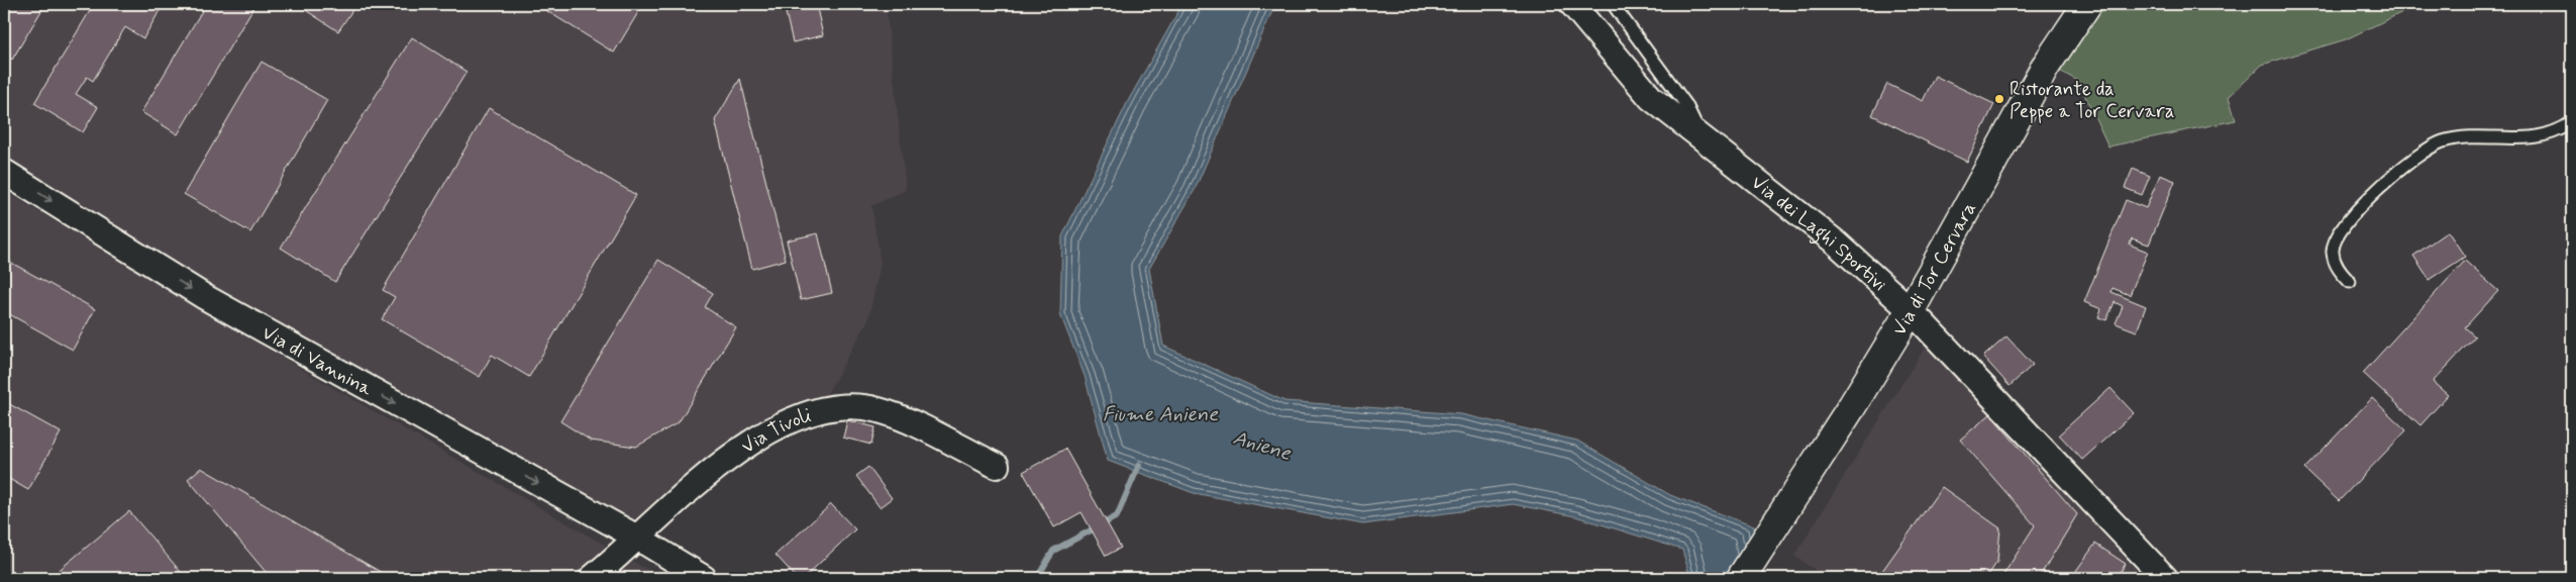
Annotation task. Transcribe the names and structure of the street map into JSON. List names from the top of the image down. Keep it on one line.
{"streets":{"street":["Via dei Laghi Sportivi","Via di Tor Cervara","Via di Vannina","Via Tivoli"]},"crossings":[["Via dei Laghi Sportivi","Via di Tor Cervara"],["Via di Vannina","Via Tivoli"]],"one_way":["Via di Vannina"],"water":["Fiume Aniene","Aniene"],"places":["Ristorante da Peppe a Tor Cervara"]}
